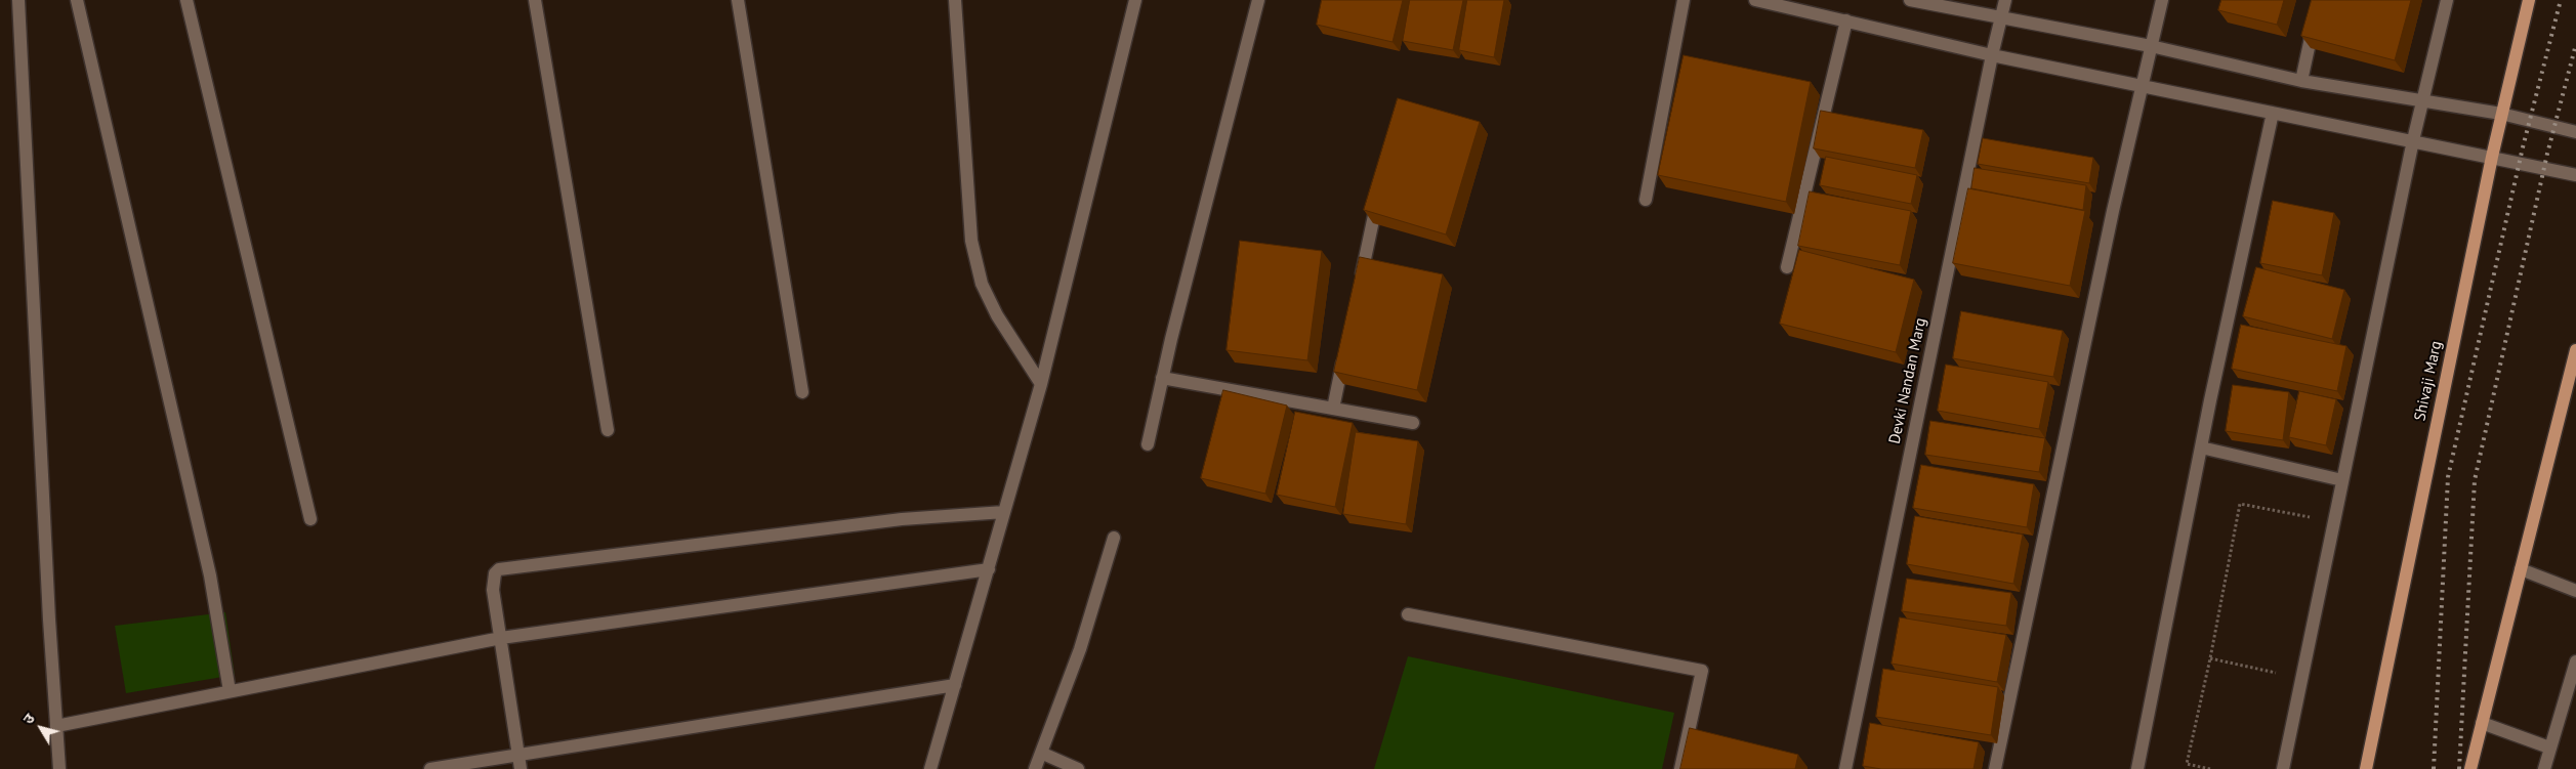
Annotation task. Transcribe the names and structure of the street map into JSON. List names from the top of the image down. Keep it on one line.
{"streets":{"main road":["Shivaji Marg"],"street":["Devki Nandan Marg"]},"north":"top left"}
